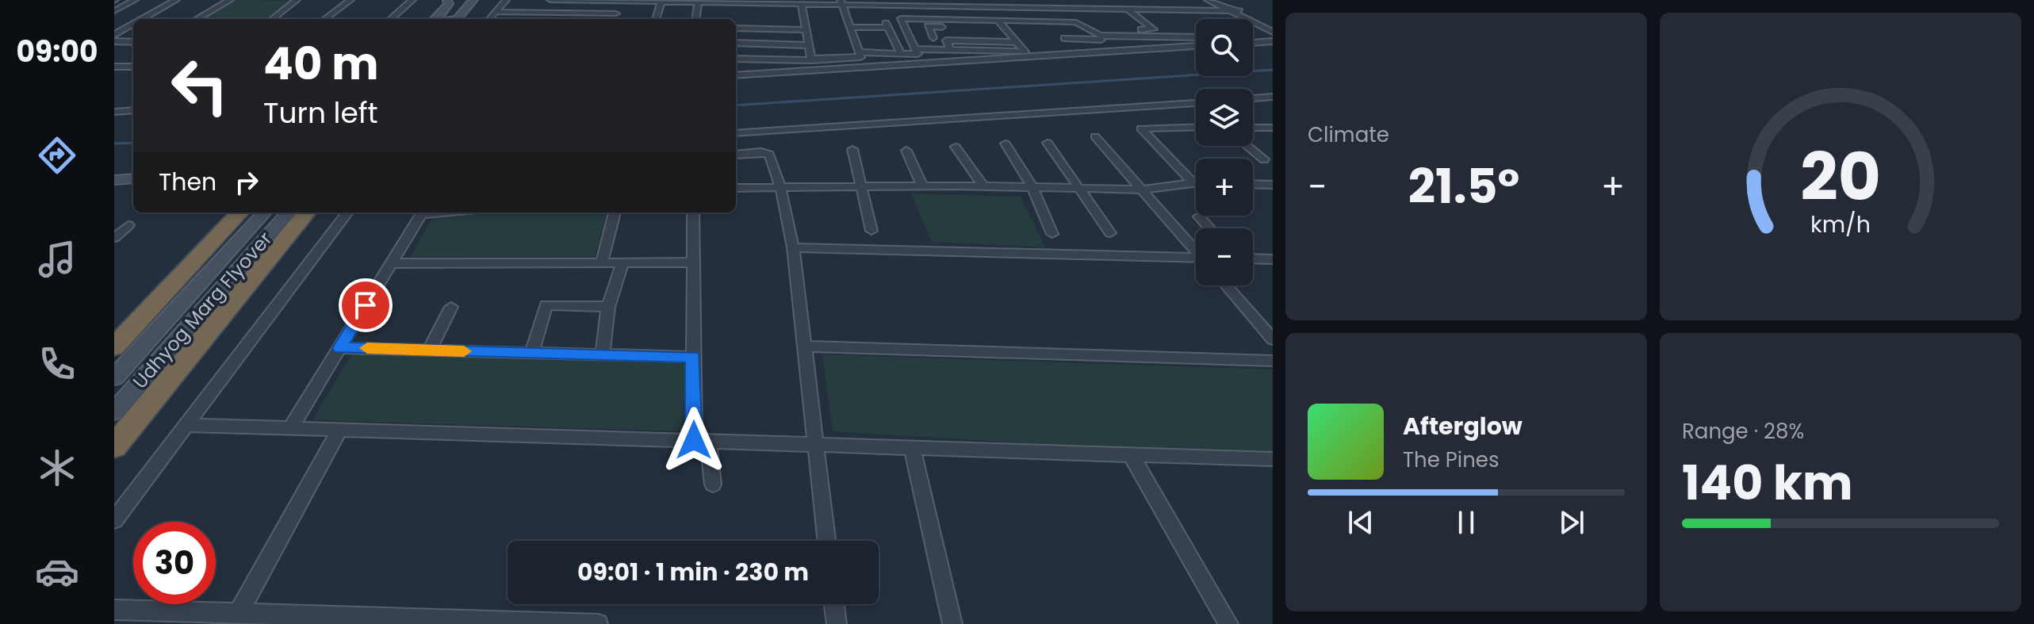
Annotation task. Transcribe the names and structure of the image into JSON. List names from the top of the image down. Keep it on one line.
{"streets":{"main road":["Udhyog Marg Flyover"]},"page":{"tabs":"09:00","tile":["Climate",["Range · 28%","140 km"]],"map_buttons":["+","−"],"turn":["40 m","Turn left"],"then":"Then","heat":["−","21.5°","+"],"song":["Afterglow","The Pines"],"limit":"30","trip":"09:01 · 1 min · 230 m","gauge":["20","km/h"]}}
